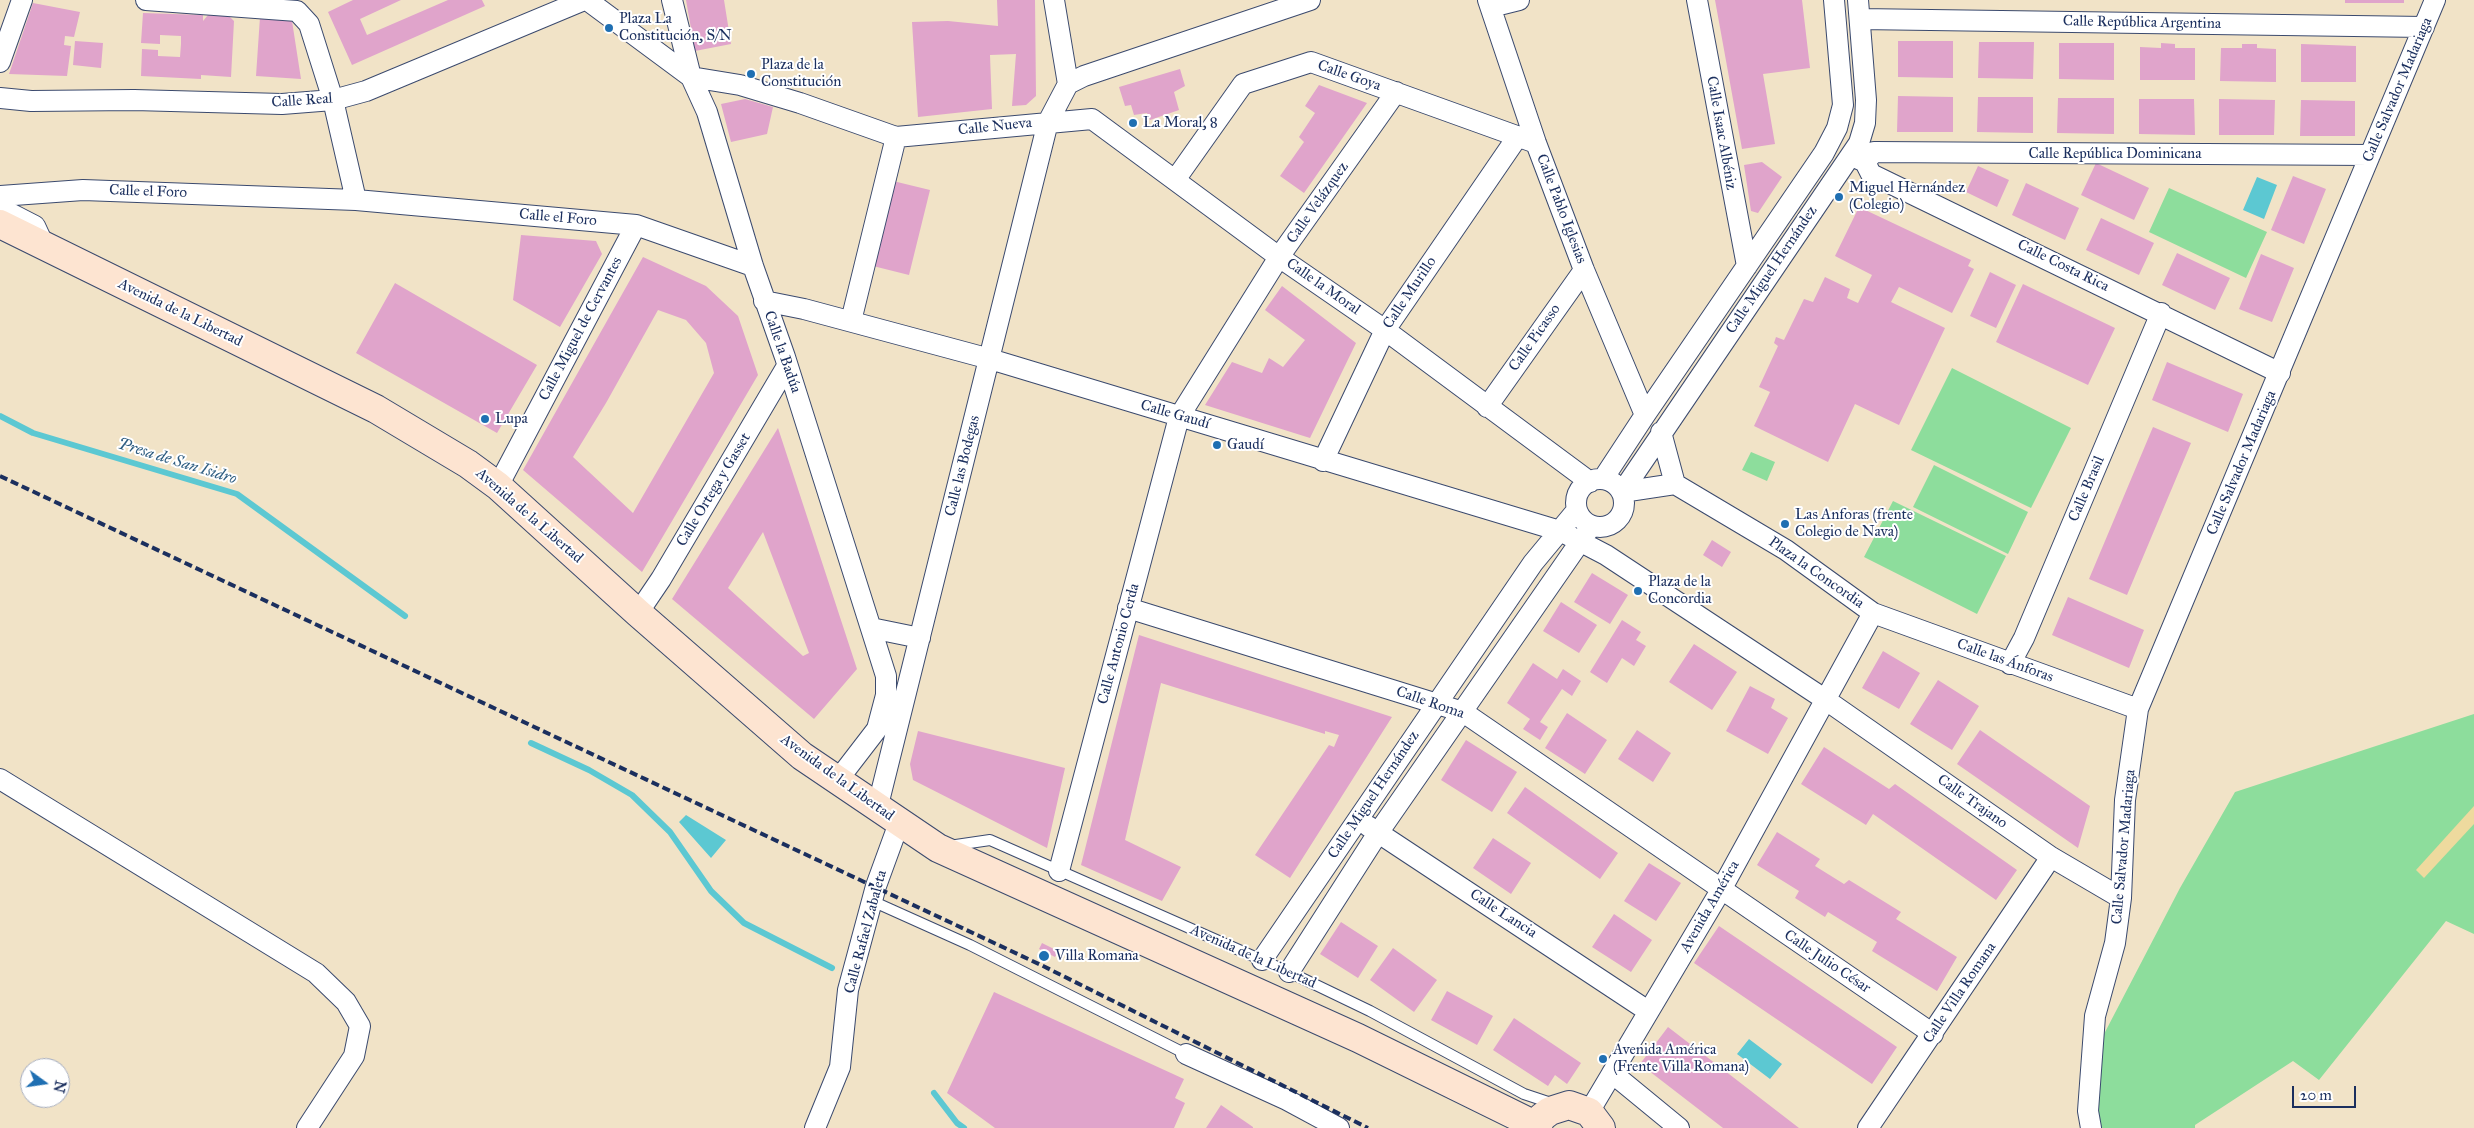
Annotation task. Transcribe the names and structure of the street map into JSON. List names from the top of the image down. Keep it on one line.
{"streets":{"main road":["Avenida de la Libertad"],"street":["Calle República Argentina","Calle Goya","Calle Salvador Madariaga","Calle Real","Calle Nueva","Calle Isaac Albéniz","Calle República Dominicana","Calle el Foro","Calle Velázquez","Calle Pablo Iglesias","Calle Costa Rica","Calle Miguel Hernández","Calle la Moral","Calle Murillo","Calle Miguel de Cervantes","Calle Picasso","Calle la Badúa","Calle Gaudí","Calle las Bodegas","Calle Brasil","Calle Ortega y Gasset","Plaza la Concordia","Calle Antonio Cerda","Calle las Ánforas","Calle Roma","Calle Trajano","Avenida América","Calle Lancia","Calle Rafael Zabaleta","Calle Julio César","Calle Villa Romana"]},"crossings":[["Calle República Argentina","Calle Salvador Madariaga"],["Calle República Argentina","Calle Miguel Hernández"],["Calle Goya","Calle Velázquez"],["Calle Goya","Calle Pablo Iglesias"],["Calle Goya","Calle la Moral"],["Calle Goya","Calle Murillo"],["Calle Salvador Madariaga","Calle República Dominicana"],["Calle Salvador Madariaga","Calle Costa Rica"],["Calle Salvador Madariaga","Calle las Ánforas"],["Calle Salvador Madariaga","Calle Trajano"],["Calle Real","Calle la Badúa"],["Calle Nueva","Calle la Moral"],["Calle Nueva","Calle la Badúa"],["Calle Nueva","Calle las Bodegas"],["Calle Isaac Albéniz","Calle Miguel Hernández"],["Calle República Dominicana","Calle Costa Rica"],["Calle República Dominicana","Calle Miguel Hernández"],["Calle el Foro","Calle Miguel de Cervantes"],["Calle el Foro","Calle la Badúa"],["Calle Velázquez","Calle la Moral"],["Calle Velázquez","Calle Gaudí"],["Calle Velázquez","Calle Antonio Cerda"],["Calle Pablo Iglesias","Calle Miguel Hernández"],["Calle Pablo Iglesias","Calle Murillo"],["Calle Pablo Iglesias","Calle Picasso"],["Calle Costa Rica","Calle Miguel Hernández"],["Calle Costa Rica","Calle Brasil"],["Calle Miguel Hernández","Calle la Moral"],["Calle Miguel Hernández","Avenida de la Libertad"],["Calle Miguel Hernández","Calle Gaudí"],["Calle Miguel Hernández","Calle Roma"],["Calle Miguel Hernández","Calle Lancia"],["Calle la Moral","Calle Murillo"],["Calle la Moral","Calle Picasso"],["Calle la Moral","Calle Gaudí"],["Calle la Moral","Calle las Bodegas"],["Calle Murillo","Calle Gaudí"],["Avenida de la Libertad","Calle Miguel de Cervantes"],["Avenida de la Libertad","Calle la Badúa"],["Avenida de la Libertad","Calle las Bodegas"],["Avenida de la Libertad","Calle Ortega y Gasset"],["Avenida de la Libertad","Calle Antonio Cerda"],["Avenida de la Libertad","Calle Rafael Zabaleta"],["Calle la Badúa","Calle Gaudí"],["Calle la Badúa","Calle Ortega y Gasset"],["Calle Gaudí","Calle las Bodegas"],["Calle Gaudí","Calle Antonio Cerda"],["Calle las Bodegas","Calle Rafael Zabaleta"],["Calle Brasil","Calle las Ánforas"],["Plaza la Concordia","Calle las Ánforas"],["Plaza la Concordia","Calle Trajano"],["Plaza la Concordia","Avenida América"],["Calle Antonio Cerda","Calle Roma"],["Calle Roma","Avenida América"],["Calle Roma","Calle Julio César"],["Calle Trajano","Avenida América"],["Calle Trajano","Calle Villa Romana"],["Avenida América","Calle Lancia"],["Avenida América","Calle Julio César"],["Calle Julio César","Calle Villa Romana"]],"water":["Presa de San Isidro"],"places":["Plaza La Constitución, S/N","Plaza de la Constitución","La Moral, 8","Miguel Hernández (Colegio)","Lupa","Gaudí","Las Anforas (frente Colegio de Nava)","Plaza de la Concordia","Villa Romana","Avenida América (Frente Villa Romana)"],"scale_bar":"20 m","north":"right"}
